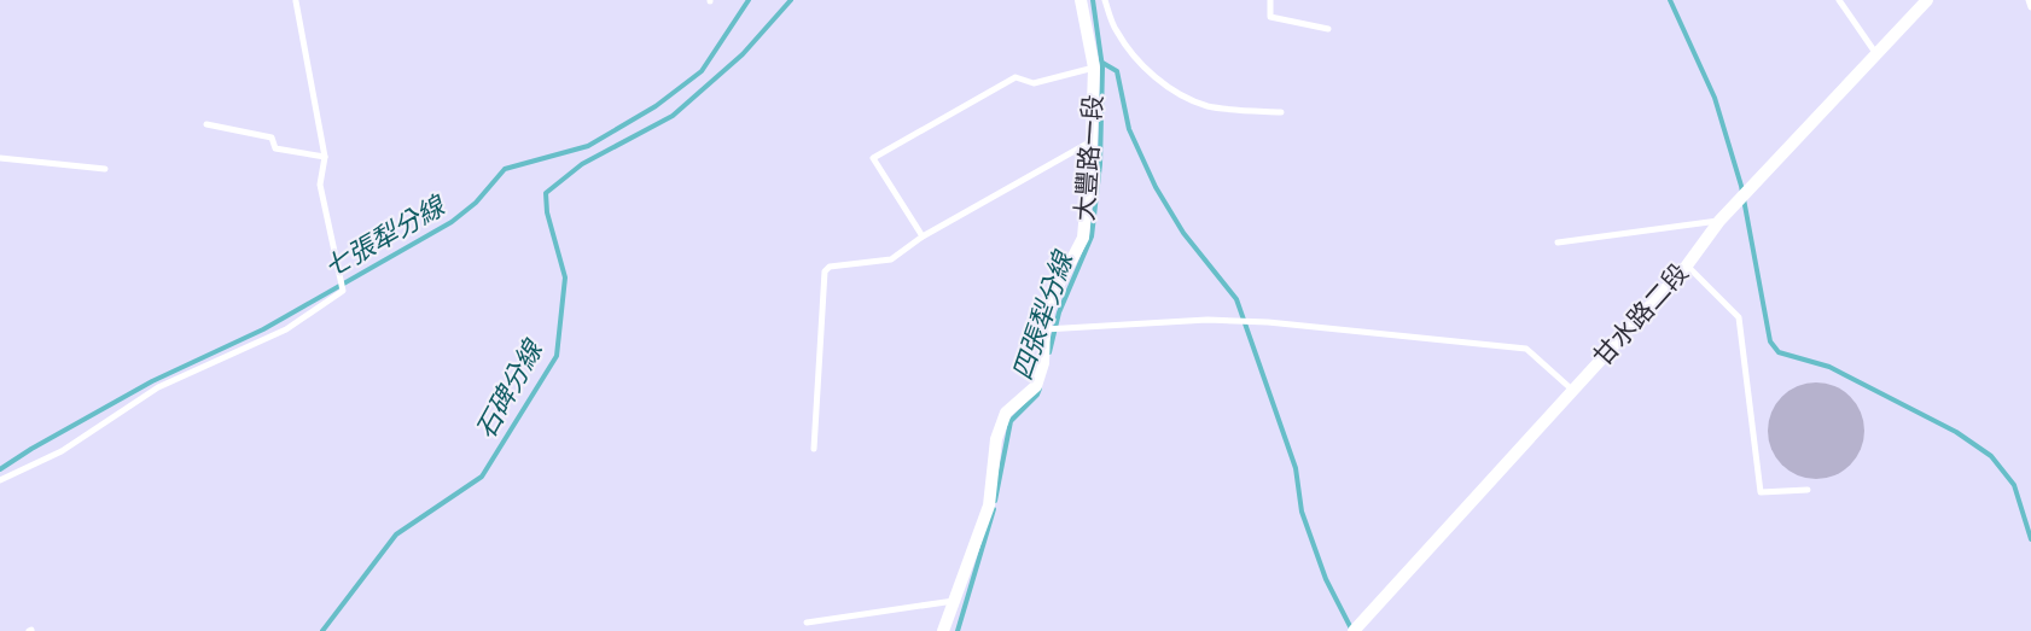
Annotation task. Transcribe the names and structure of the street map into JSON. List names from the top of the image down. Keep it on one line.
{"streets":{"street":["大豐路一段","甘水路二段"]},"water":["七張犁分線","四張犁分線","石碑分線"]}
